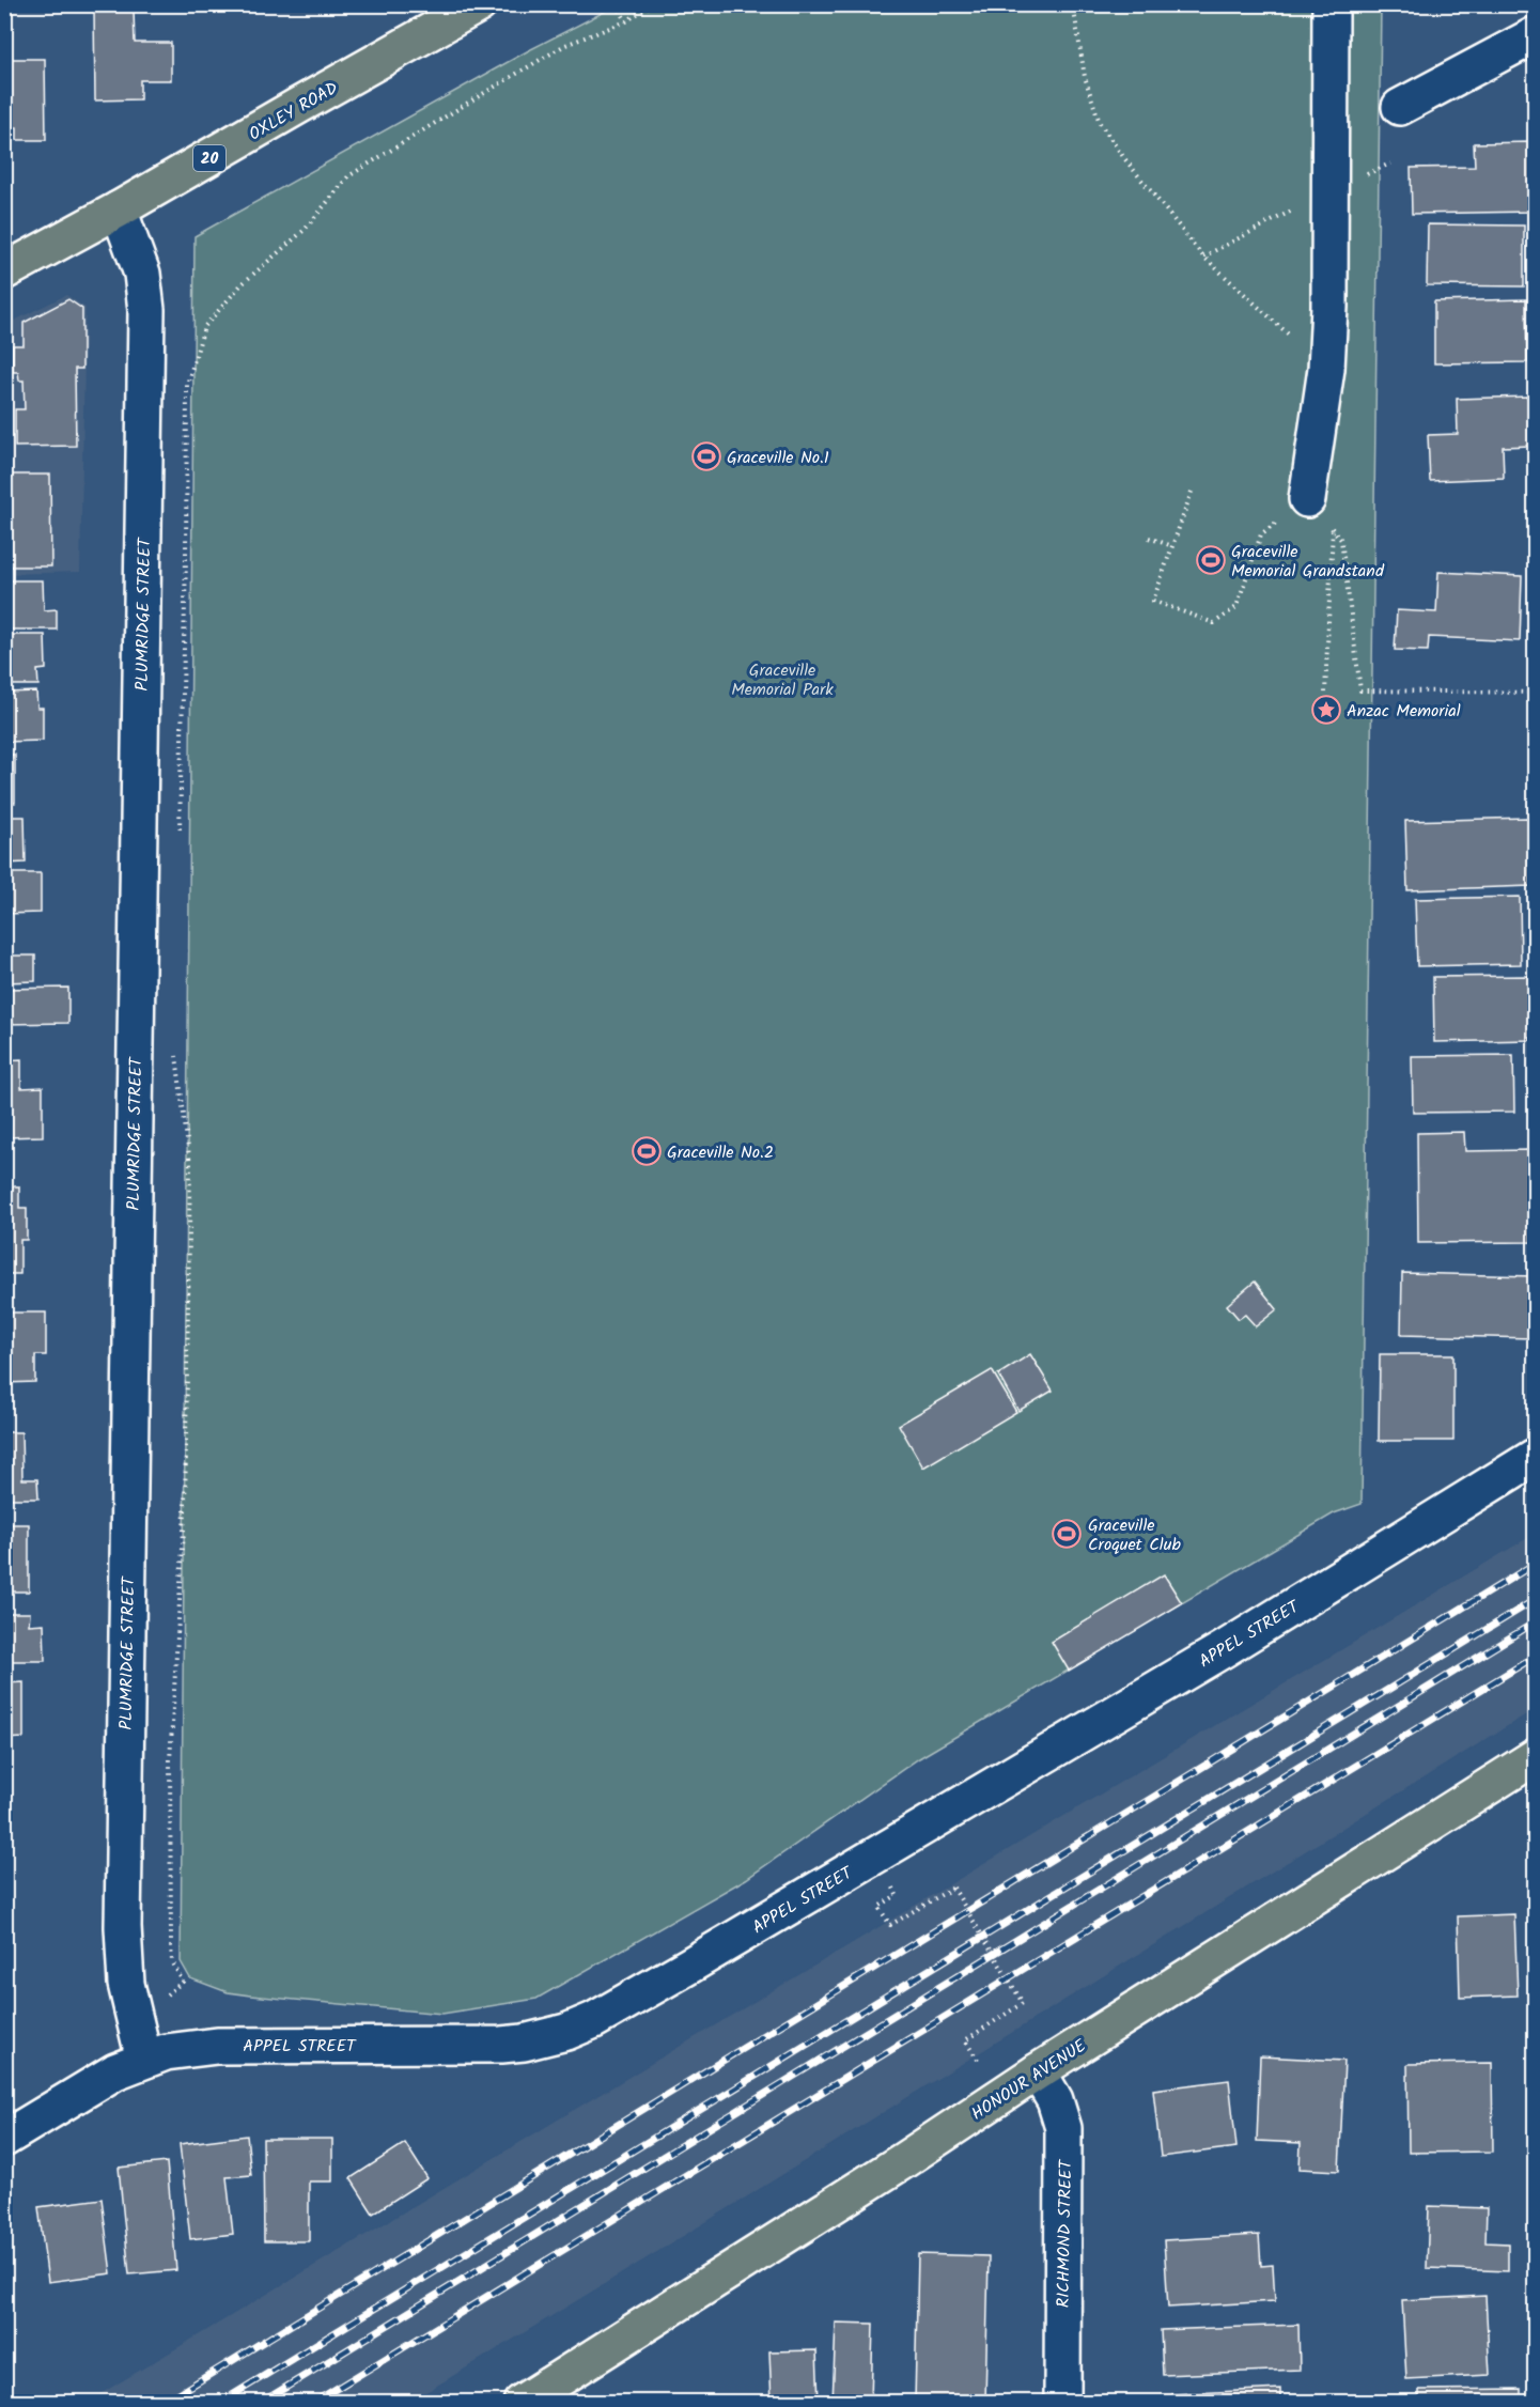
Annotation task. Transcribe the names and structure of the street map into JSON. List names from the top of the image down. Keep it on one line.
{"streets":{"main road":["OXLEY ROAD","20","HONOUR AVENUE"],"street":["PLUMRIDGE STREET","APPEL STREET","RICHMOND STREET"]},"crossings":[["OXLEY ROAD","PLUMRIDGE STREET"],["PLUMRIDGE STREET","APPEL STREET"],["HONOUR AVENUE","RICHMOND STREET"]],"parks":["Graceville Memorial Park"],"places":{"sports":["Graceville No.1","Graceville Memorial Grandstand","Graceville No.2","Graceville Croquet Club"],"place":["Anzac Memorial"]}}
